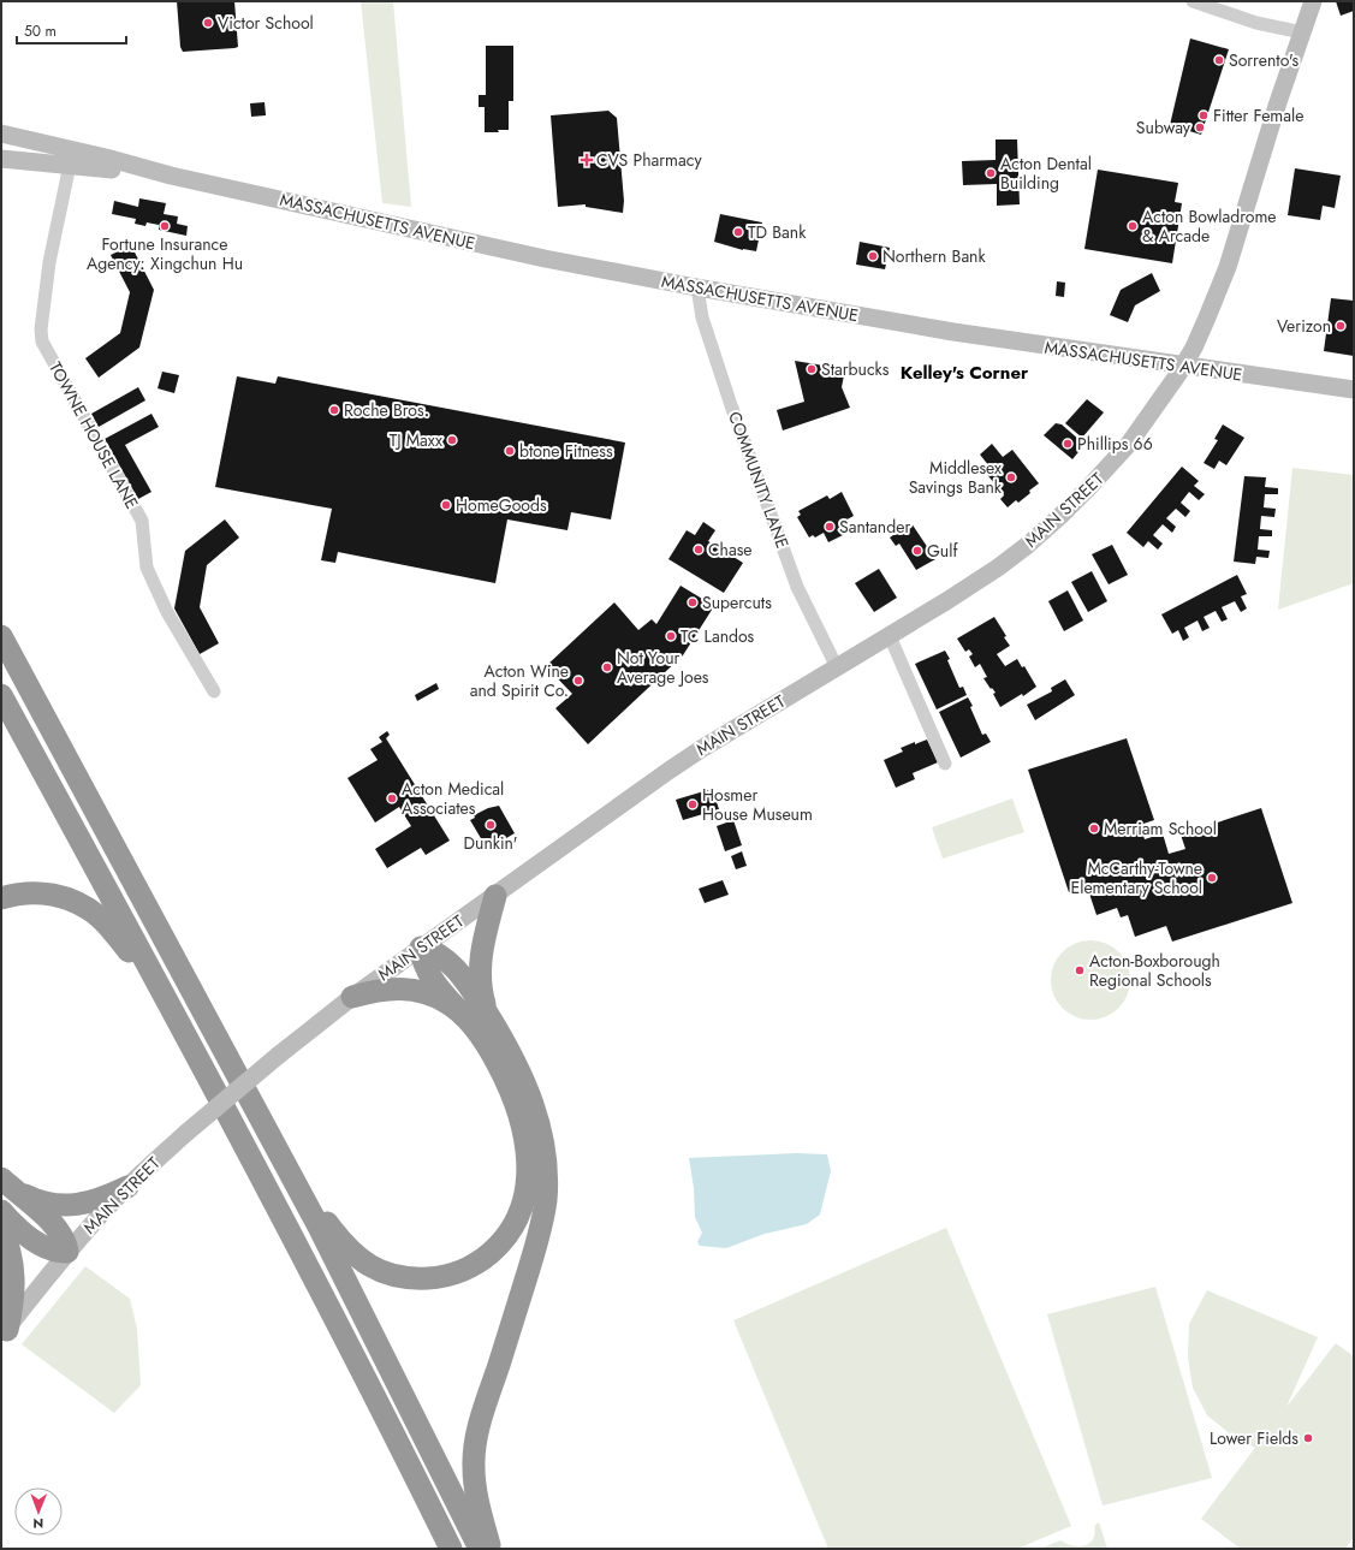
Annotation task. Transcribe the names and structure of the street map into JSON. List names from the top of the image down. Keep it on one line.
{"streets":{"main road":["MASSACHUSETTS AVENUE","MAIN STREET"],"street":["TOWNE HOUSE LANE","COMMUNITY LANE"]},"crossings":[["MASSACHUSETTS AVENUE","TOWNE HOUSE LANE"],["MASSACHUSETTS AVENUE","COMMUNITY LANE"],["MASSACHUSETTS AVENUE","MAIN STREET"],["COMMUNITY LANE","MAIN STREET"]],"districts":["Kelley's Corner"],"places":{"other":["Victor School","Sorrento's","Fitter Female","Subway","Acton Dental Building","Fortune Insurance Agency: Xingchun Hu","Acton Bowladrome & Arcade","TD Bank","Northern Bank","Verizon","Starbucks","Roche Bros.","TJ Maxx","Phillips 66","btone Fitness","Middlesex Savings Bank","HomeGoods","Santander","Chase","Gulf","Supercuts","TC Landos","Not Your Average Joes","Acton Wine and Spirit Co.","Acton Medical Associates","Hosmer House Museum","Dunkin'","Merriam School","McCarthy-Towne Elementary School","Acton-Boxborough Regional Schools","Lower Fields"],"health":["CVS Pharmacy"]},"scale_bar":"50 m","north":"bottom"}
